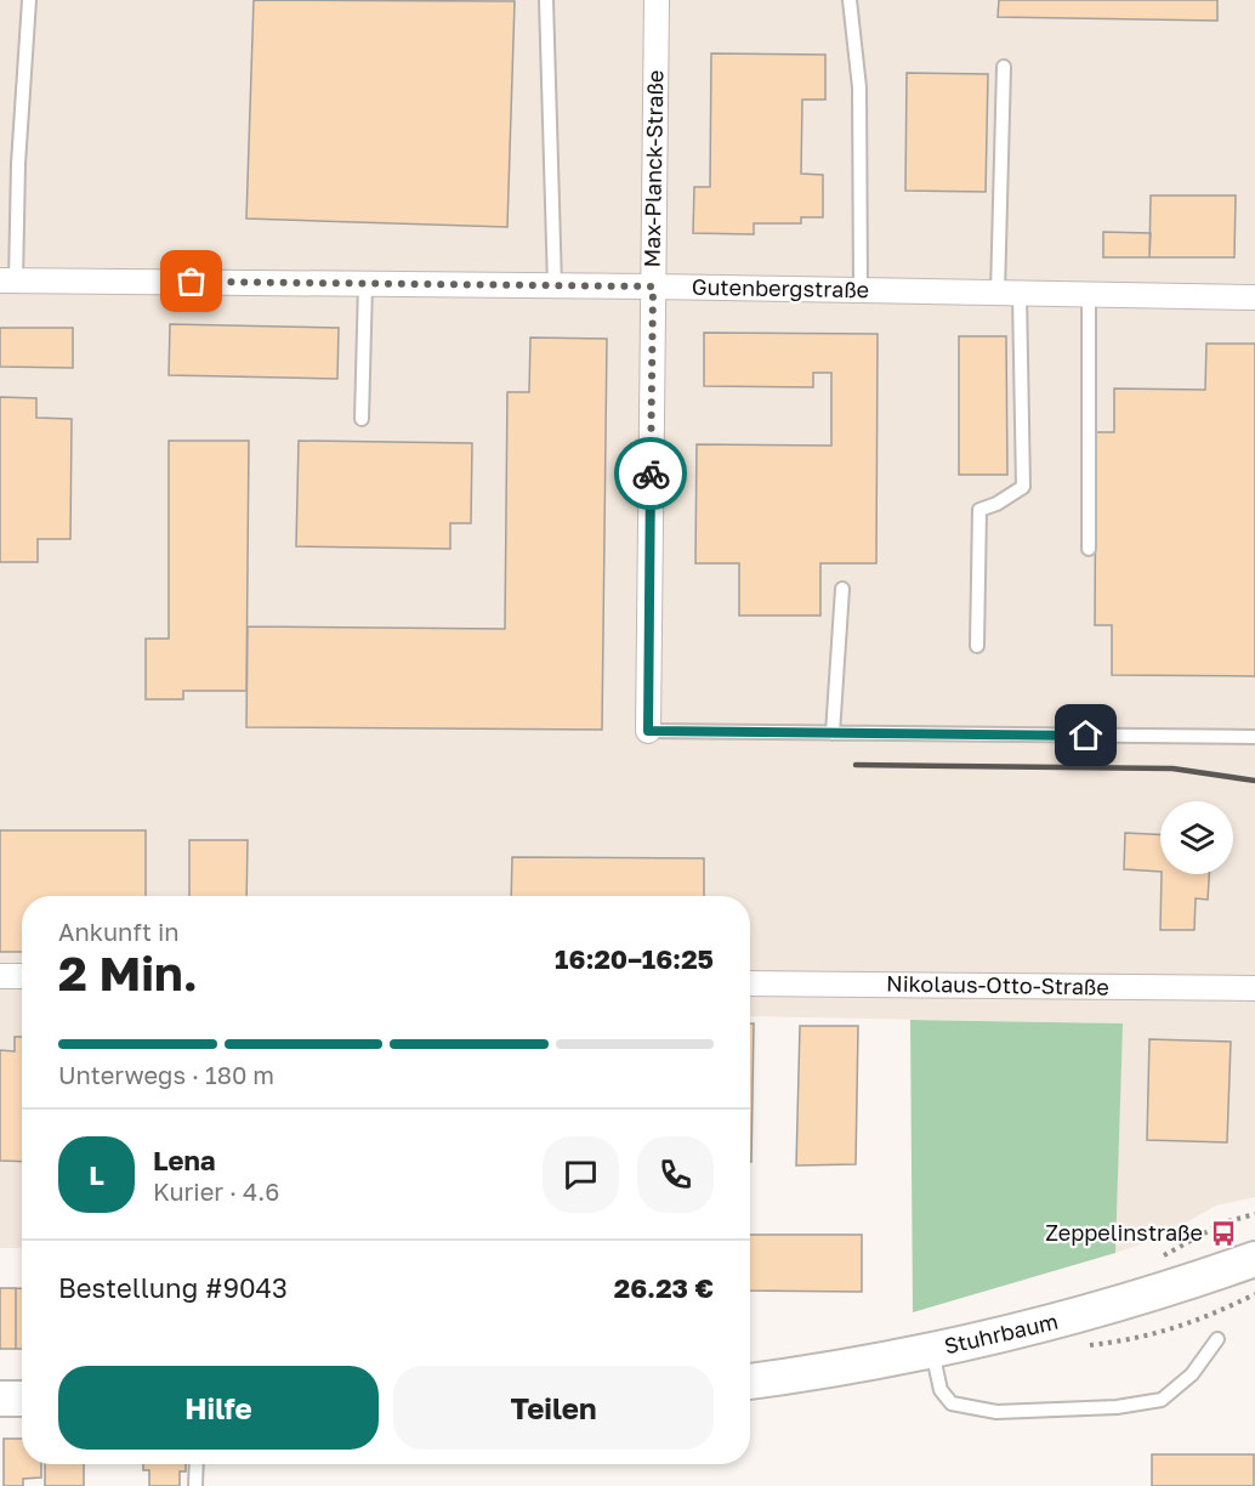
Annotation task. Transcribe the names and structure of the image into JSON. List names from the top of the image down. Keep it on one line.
{"streets":{"street":["Max-Planck-Straße","Gutenbergstraße","Nikolaus-Otto-Straße","Stuhrbaum"]},"crossings":[["Max-Planck-Straße","Gutenbergstraße"]],"places":{"bus stop":["Zeppelinstraße"]},"page":{"heading":["2 Min.","Ankunft in","16:20–16:25"],"panel":["Lena","Kurier · 4.6","Bestellung #9043","26.23 €"],"bar":"Unterwegs · 180 m","round":"L","buttons":["Hilfe","Teilen"]}}
